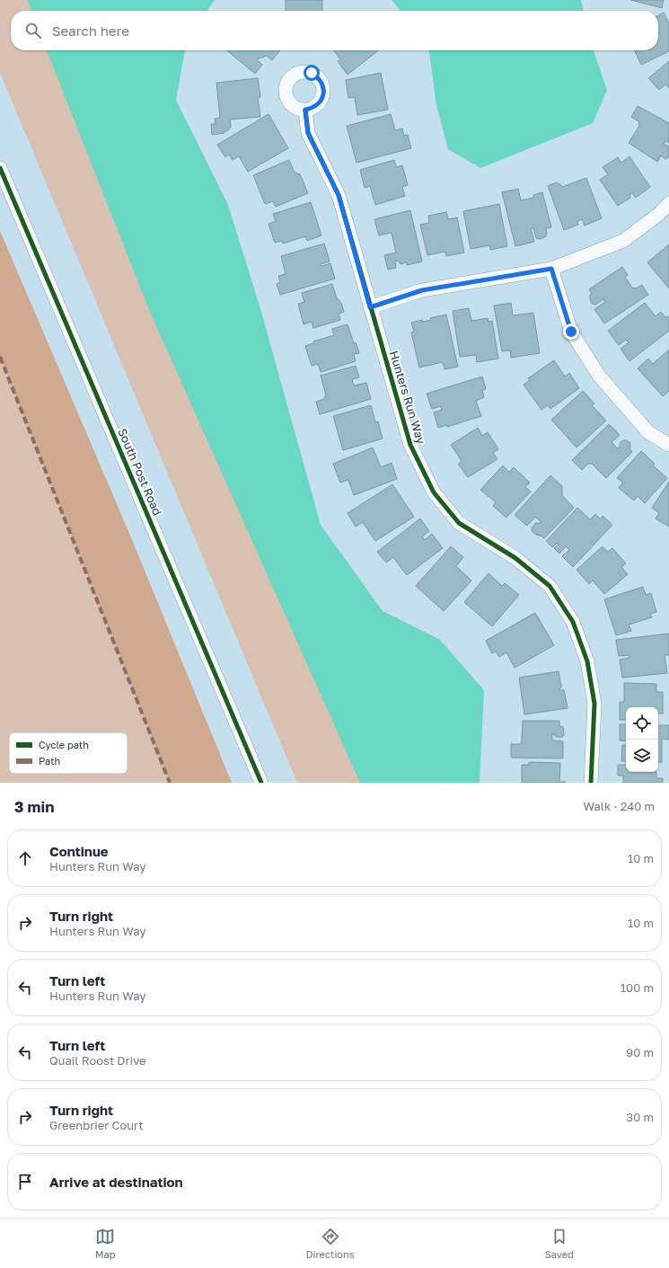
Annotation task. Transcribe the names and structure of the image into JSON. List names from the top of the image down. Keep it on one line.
{"streets":{"street":["Hunters Run Way","South Post Road"]},"legend":["Cycle path","Path"],"page":{"search":"Search here","heading":["3 min","Walk · 240 m"],"list":[["Continue","Hunters Run Way","10 m"],["Turn right","Hunters Run Way","10 m"],["Turn left","Hunters Run Way","100 m"],["Turn left","Quail Roost Drive","90 m"],["Turn right","Greenbrier Court","30 m"],"Arrive at destination"],"nav":["Map","Directions","Saved"]}}
